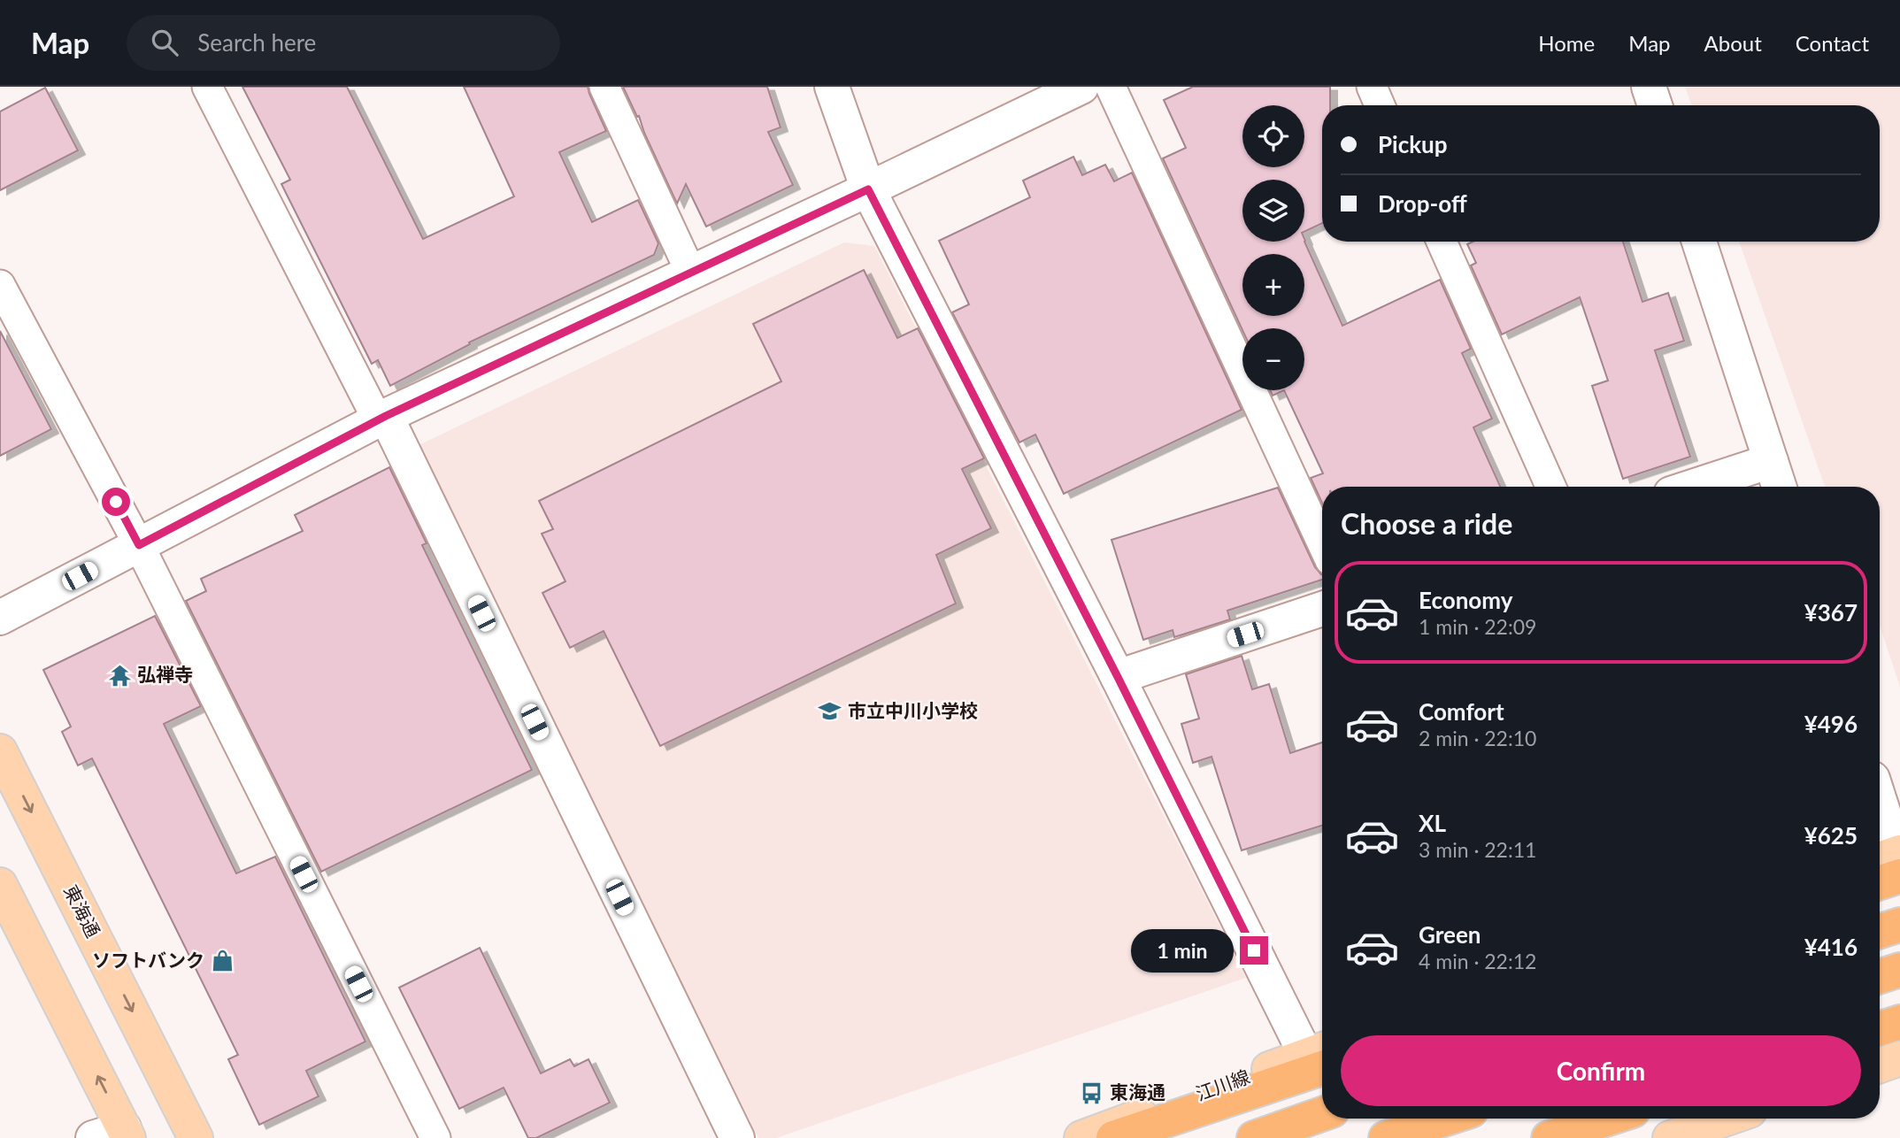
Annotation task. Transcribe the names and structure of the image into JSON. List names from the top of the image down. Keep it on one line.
{"streets":{"main road":["東海通","江川線"]},"places":{"temple":["弘禅寺"],"school or university":["市立中川小学校"],"shop":["ソフトバンク"],"bus stop":["東海通"]},"page":{"header":"Map","search":"Search here","nav":["Home","Map","About","Contact"],"map_buttons":["+","−"],"banner":["Pickup","Drop-off"],"heading":"Choose a ride","list":[{"name":"Economy","note":"1 min · 22:09","value":"¥367"},{"name":"Comfort","note":"2 min · 22:10","value":"¥496"},{"name":"XL","note":"3 min · 22:11","value":"¥625"},{"name":"Green","note":"4 min · 22:12","value":"¥416"}],"bubble":"1 min","buttons":"Confirm"}}
